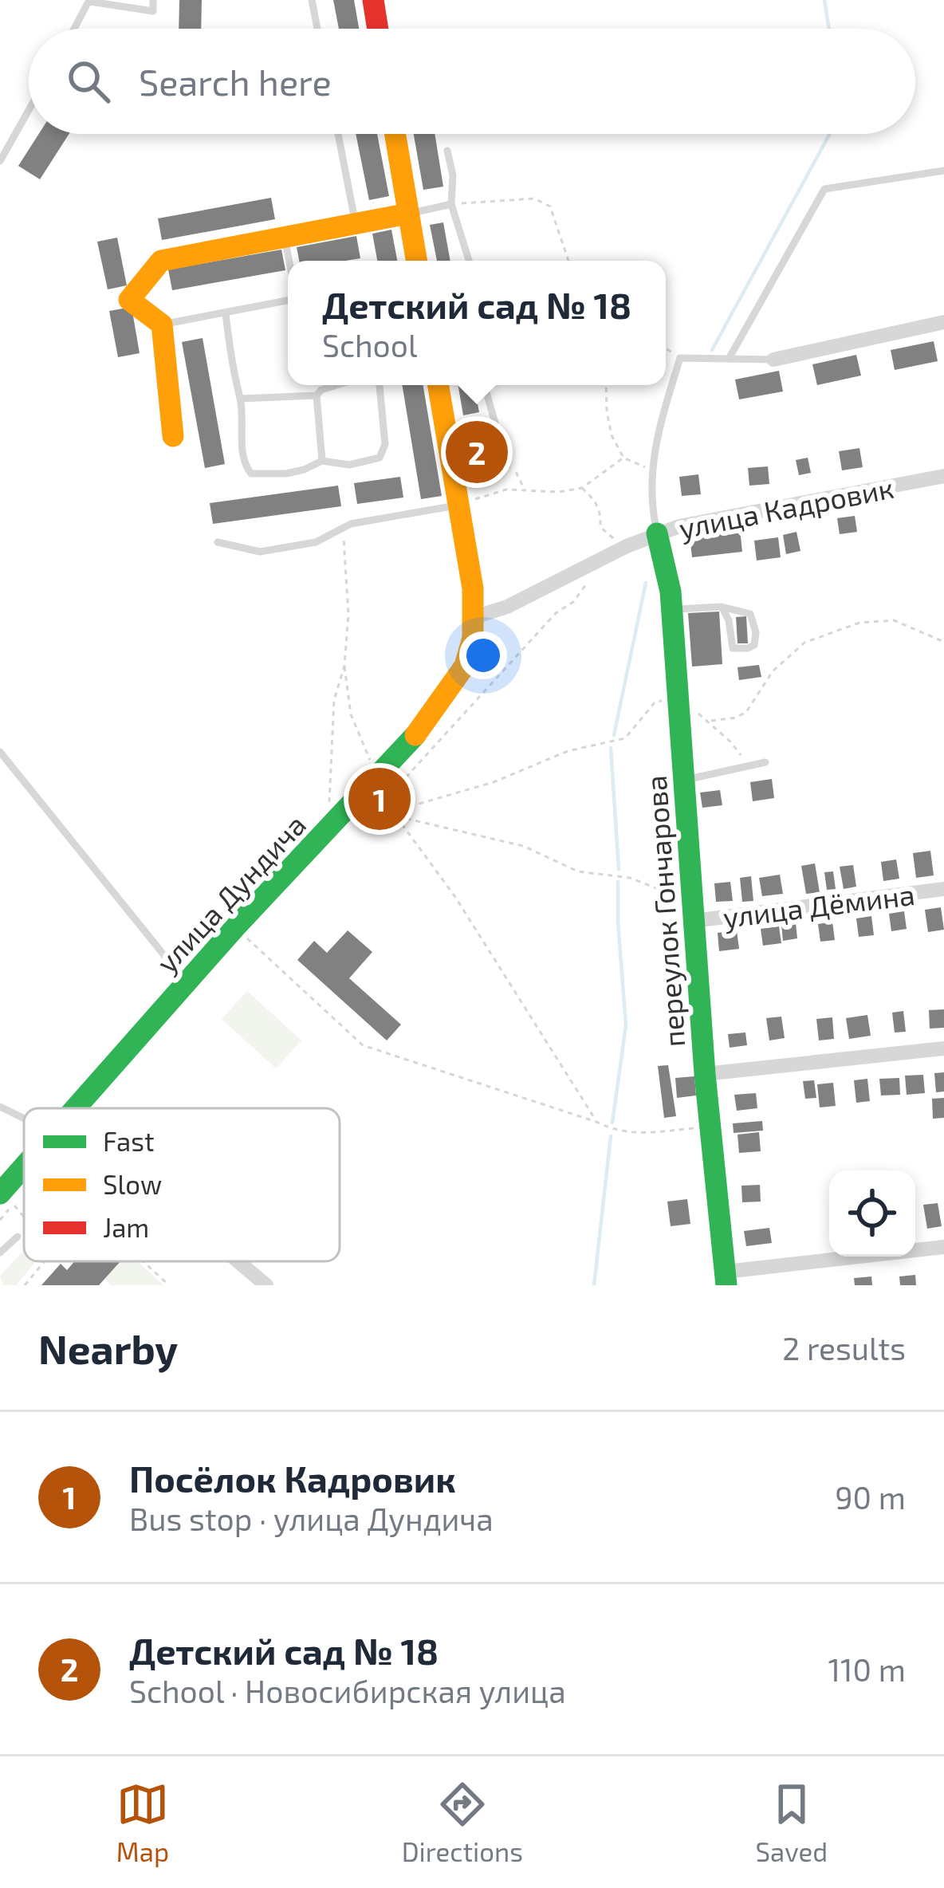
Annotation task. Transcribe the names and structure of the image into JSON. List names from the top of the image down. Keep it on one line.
{"streets":{"street":["улица Кадровик","улица Дундича","улица Дёмина","переулок Гончарова"]},"crossings":[["улица Кадровик","улица Дундича"],["улица Кадровик","переулок Гончарова"],["улица Дёмина","переулок Гончарова"]],"legend":["Fast","Slow","Jam"],"page":{"search":"Search here","popup":["Детский сад № 18","School"],"pins":["2","1"],"heading":["Nearby","2 results"],"list":[{"mark":"1","name":"Посёлок Кадровик","note":"Bus stop · улица Дундича","value":"90 m"},{"mark":"2","name":"Детский сад № 18","note":"School · Новосибирская улица","value":"110 m"}],"nav":["Map","Directions","Saved"]}}
